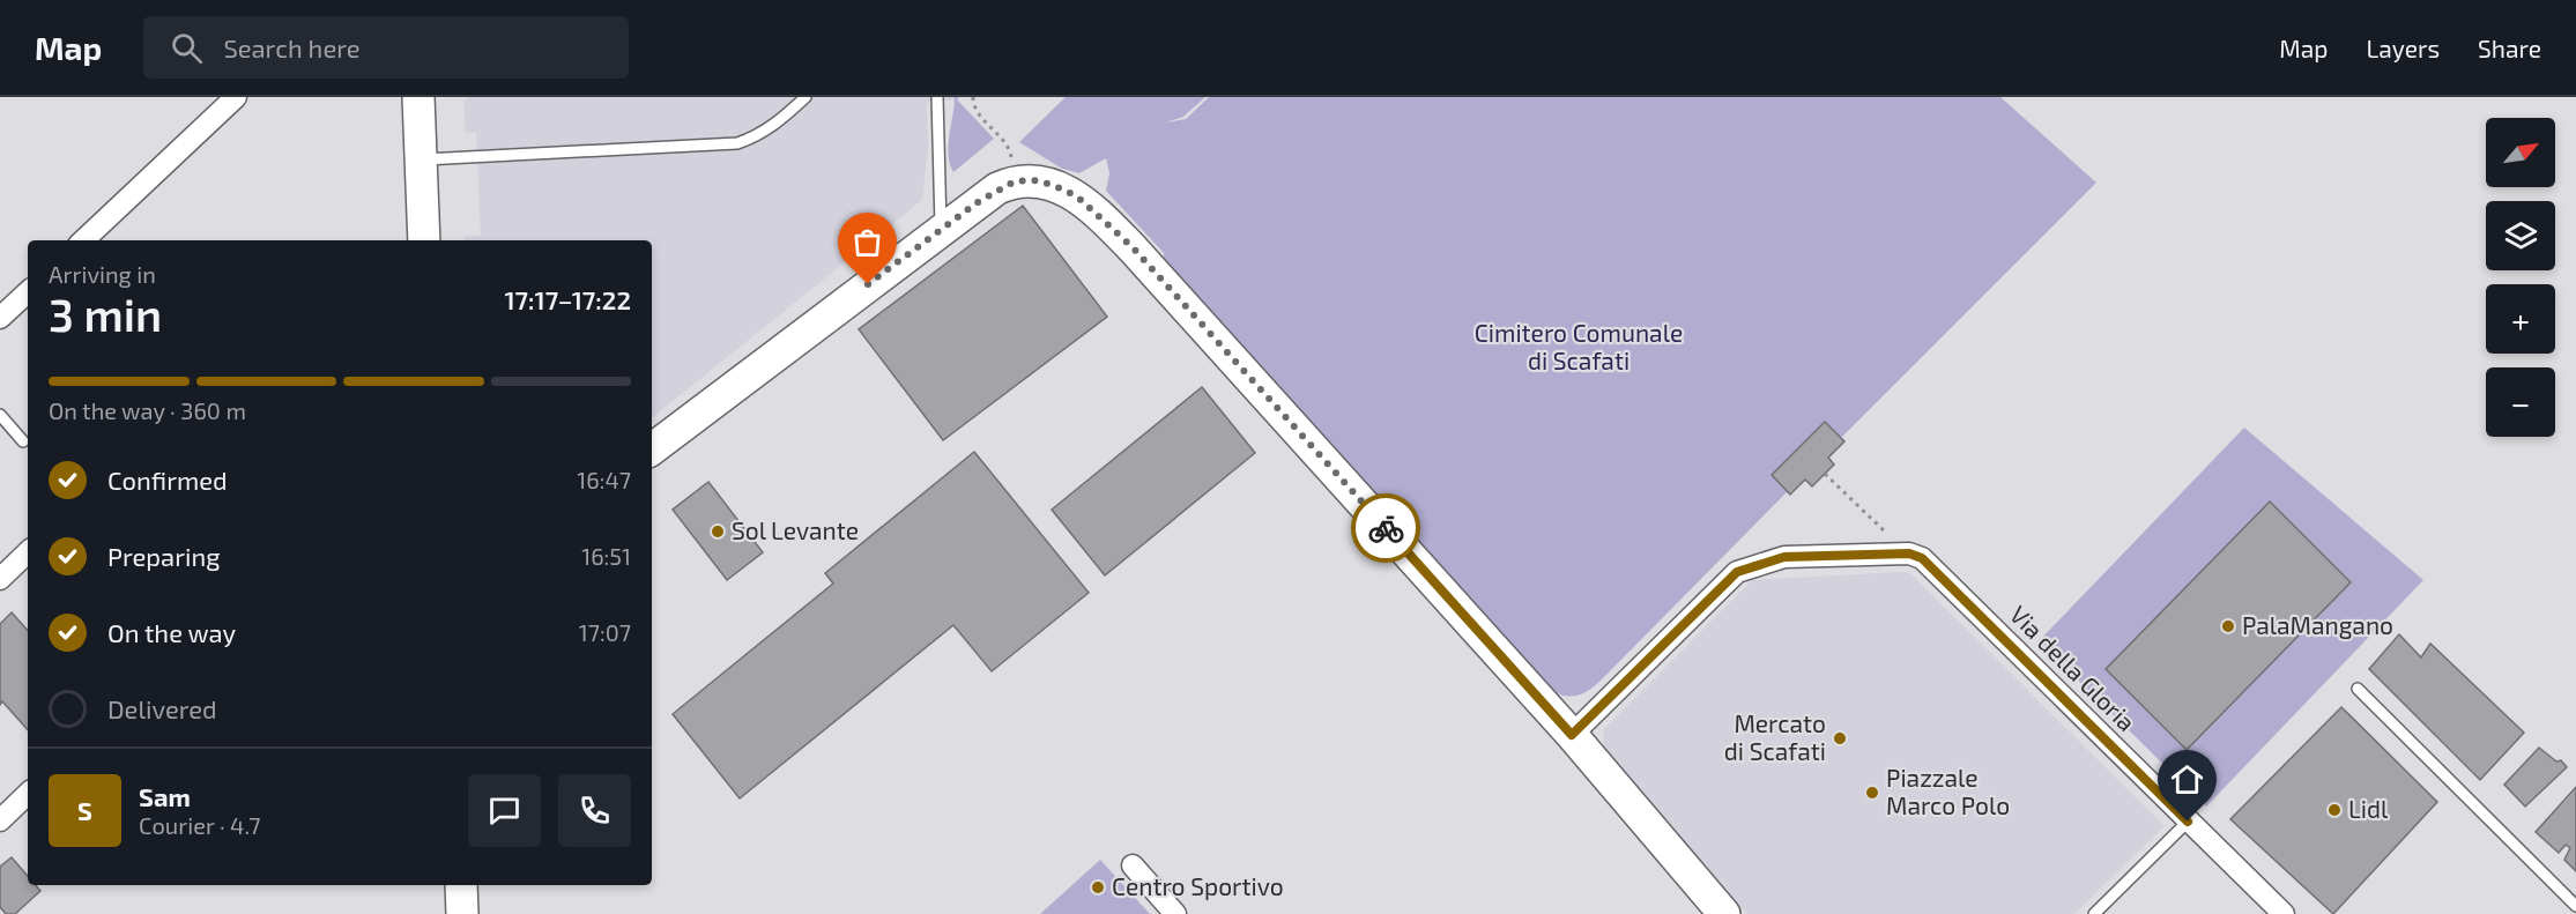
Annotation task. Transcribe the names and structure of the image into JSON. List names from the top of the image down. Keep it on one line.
{"streets":{"street":["Via della Gloria"]},"parks":["Cimitero Comunale di Scafati"],"places":["Sol Levante","PalaMangano","Mercato di Scafati","Piazzale Marco Polo","Lidl","Centro Sportivo"],"north":"top right","page":{"header":"Map","search":"Search here","nav":["Map","Layers","Share"],"map_buttons":["+","−"],"heading":["3 min","Arriving in","17:17–17:22"],"panel":["Sam","Courier · 4.7"],"bar":"On the way · 360 m","list":[["Confirmed","16:47"],["Preparing","16:51"],["On the way","17:07"],"Delivered"],"round":"S"}}
